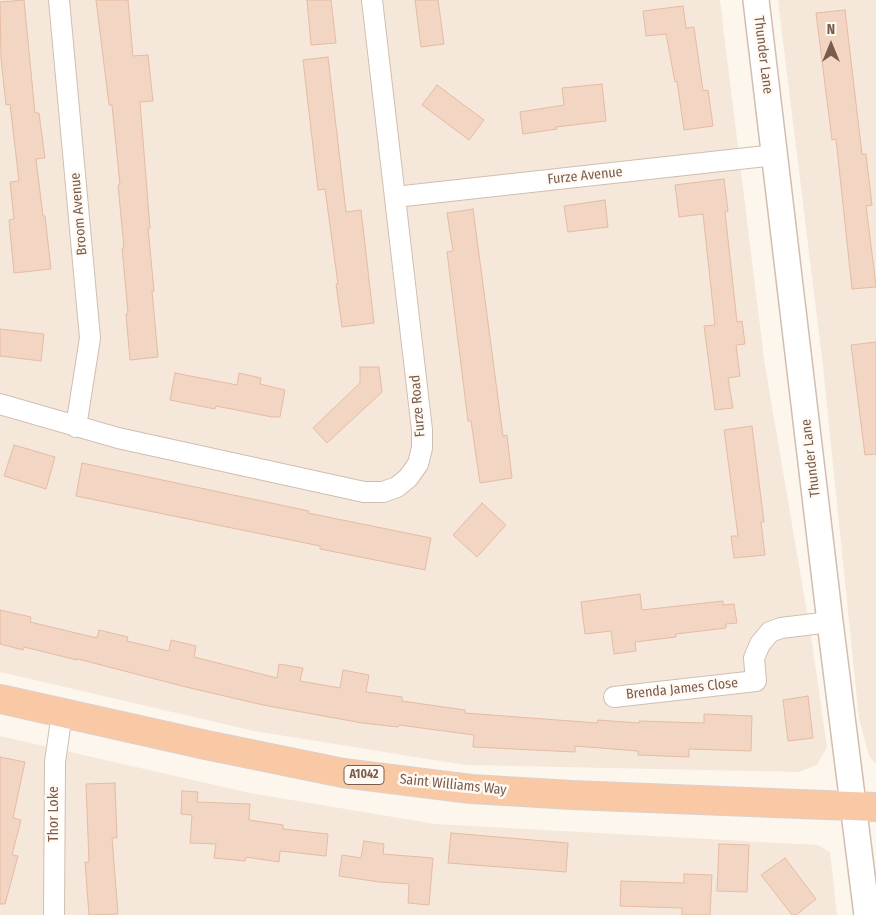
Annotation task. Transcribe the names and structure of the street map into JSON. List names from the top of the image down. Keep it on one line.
{"streets":{"highway":["A1042","Saint Williams Way"],"street":["Thunder Lane","Furze Avenue","Broom Avenue","Furze Road","Brenda James Close","Thor Loke"]},"crossings":[["Thunder Lane","Furze Avenue"],["Thunder Lane","Brenda James Close"],["Thunder Lane","Saint Williams Way"],["Furze Avenue","Furze Road"],["Broom Avenue","Furze Road"],["Saint Williams Way","Thor Loke"]],"north":"top"}
